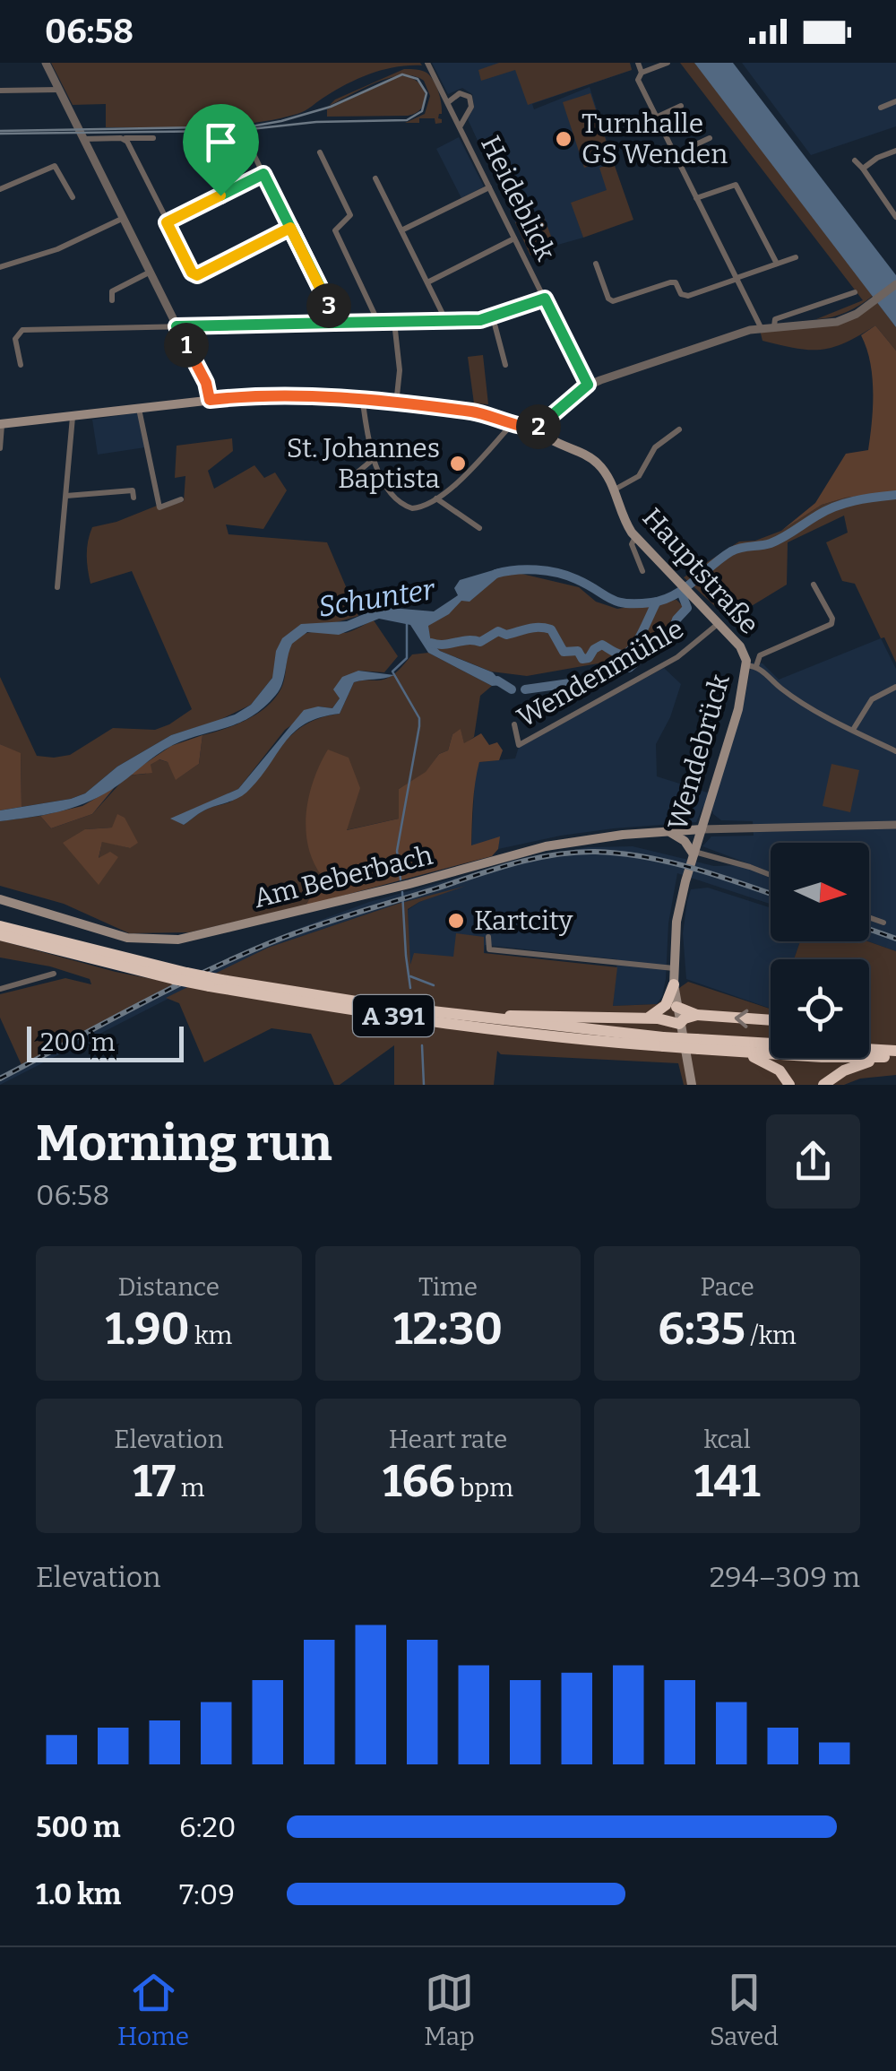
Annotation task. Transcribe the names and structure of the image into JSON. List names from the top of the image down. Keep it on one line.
{"streets":{"highway":["A 391"],"main road":["Hauptstraße","Wendebrück","Am Beberbach"],"street":["Heideblick","Wendenmühle"]},"crossings":[["Hauptstraße","Wendenmühle"],["Hauptstraße","Wendebrück"],["Wendebrück","Am Beberbach"]],"water":["Schunter"],"places":["Turnhalle GS Wenden","St. Johannes Baptista","Kartcity"],"scale_bar":"200 m","north":"right","page":{"status":"06:58","pins":["3","1","2"],"scale":"200 m","heading":["Morning run","06:58"],"stats":[["Distance","1.90 km"],["Time","12:30"],["Pace","6:35 /km"],["Elevation","17 m"],["Heart rate","166 bpm"],["kcal","141"]],"chart":["Elevation","294–309 m"],"list":[{"name":"500 m","note":"6:20"},{"name":"1.0 km","note":"7:09"}],"tabs":["Home","Map","Saved"]}}
